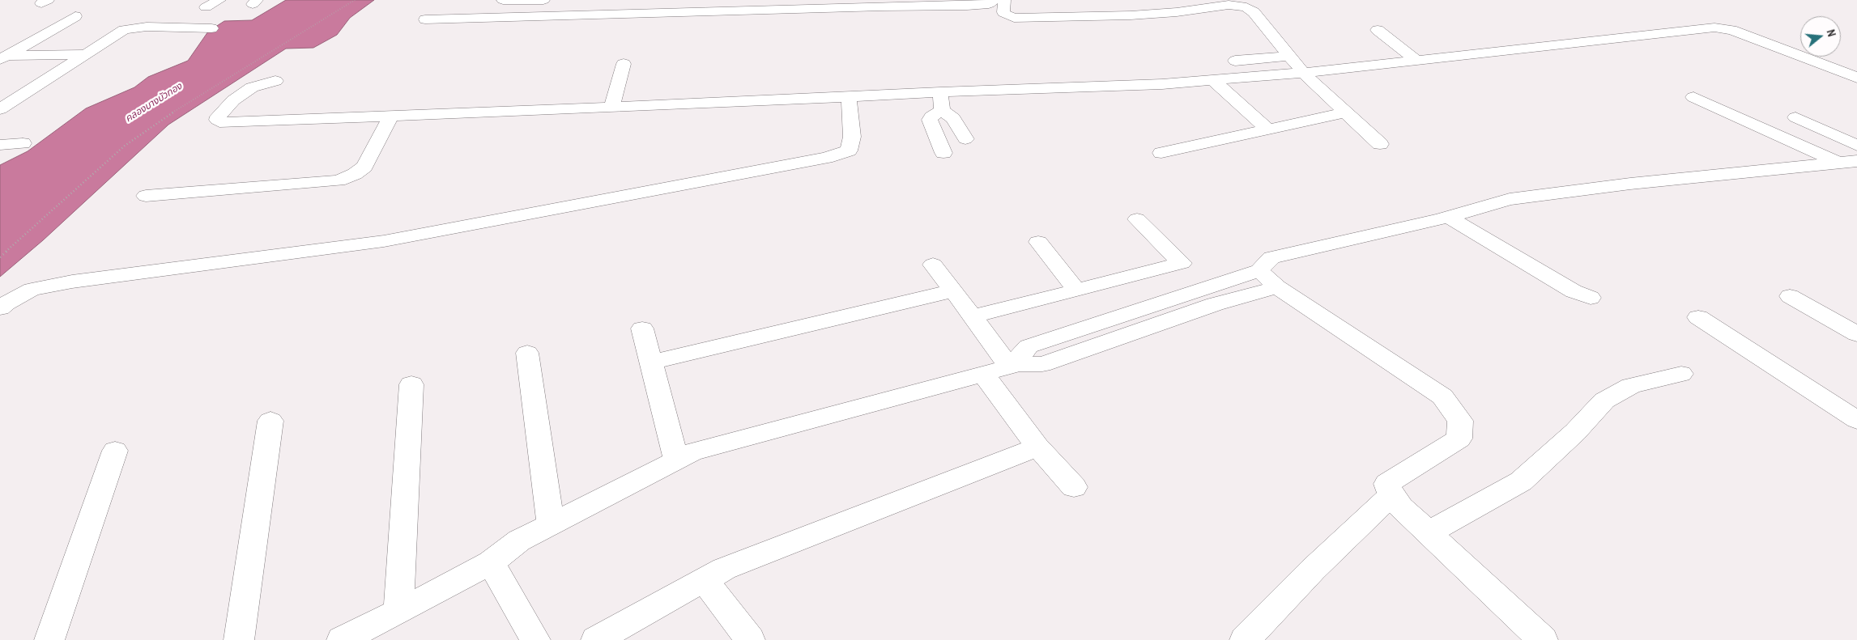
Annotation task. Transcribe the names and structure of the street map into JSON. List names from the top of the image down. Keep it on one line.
{"water":["คลองบางบัวทอง"],"north":"right"}
